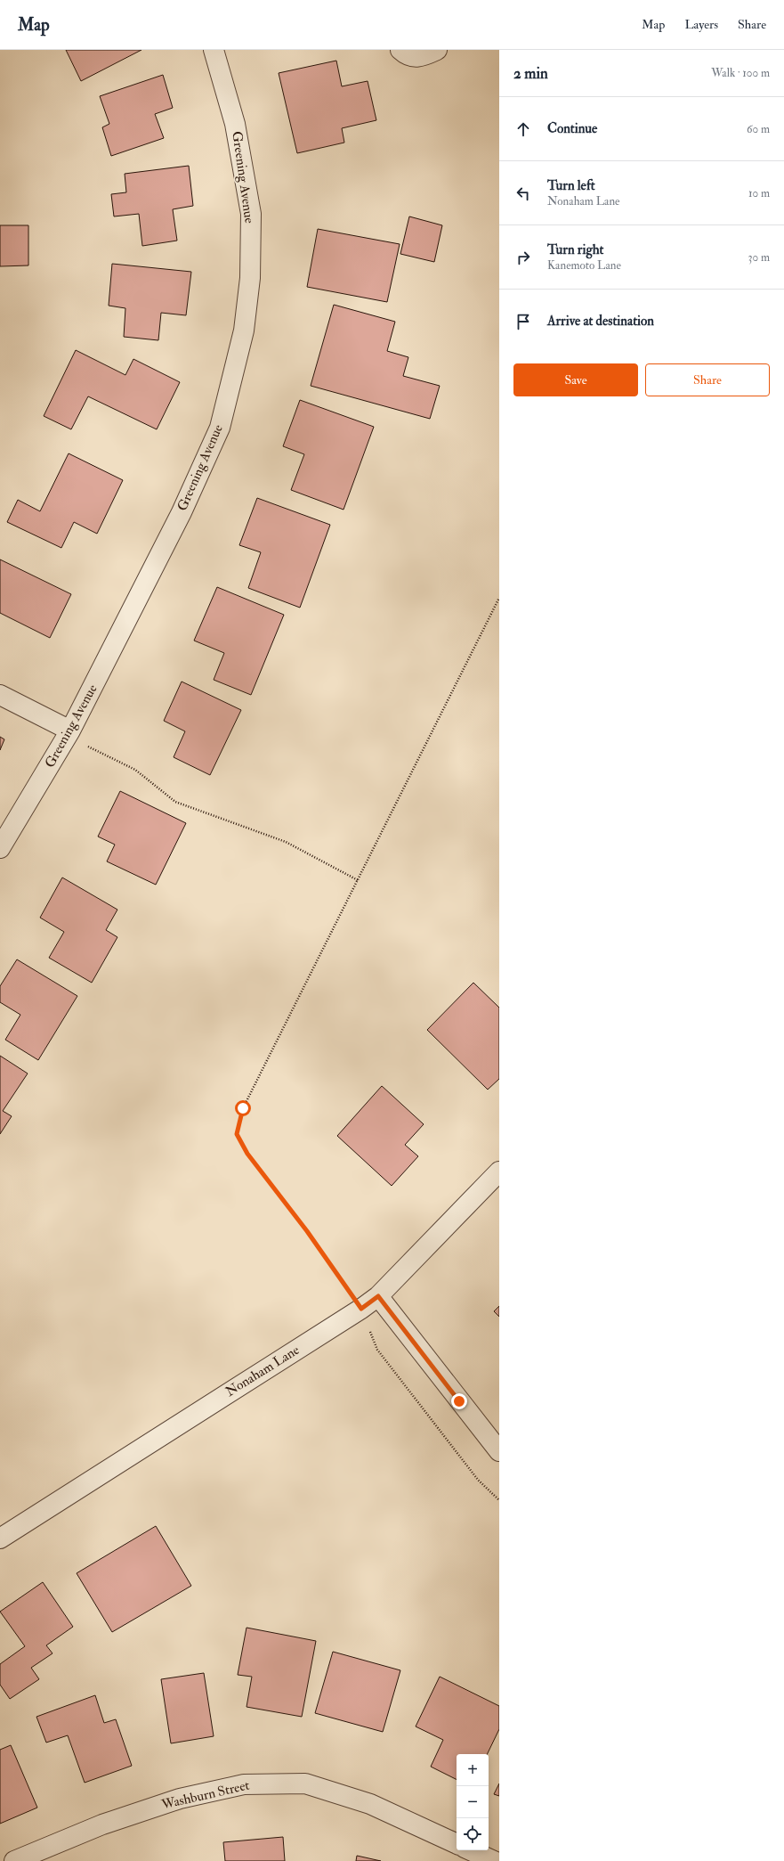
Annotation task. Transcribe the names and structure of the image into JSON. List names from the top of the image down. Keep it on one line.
{"streets":{"street":["Greening Avenue","Nonaham Lane","Washburn Street"]},"page":{"header":"Map","nav":["Map","Layers","Share"],"heading":["2 min","Walk · 100 m"],"list":[["Continue","60 m"],["Turn left","Nonaham Lane","10 m"],["Turn right","Kanemoto Lane","30 m"],"Arrive at destination"],"buttons":["Save","Share"],"map_buttons":["+","−"]}}
